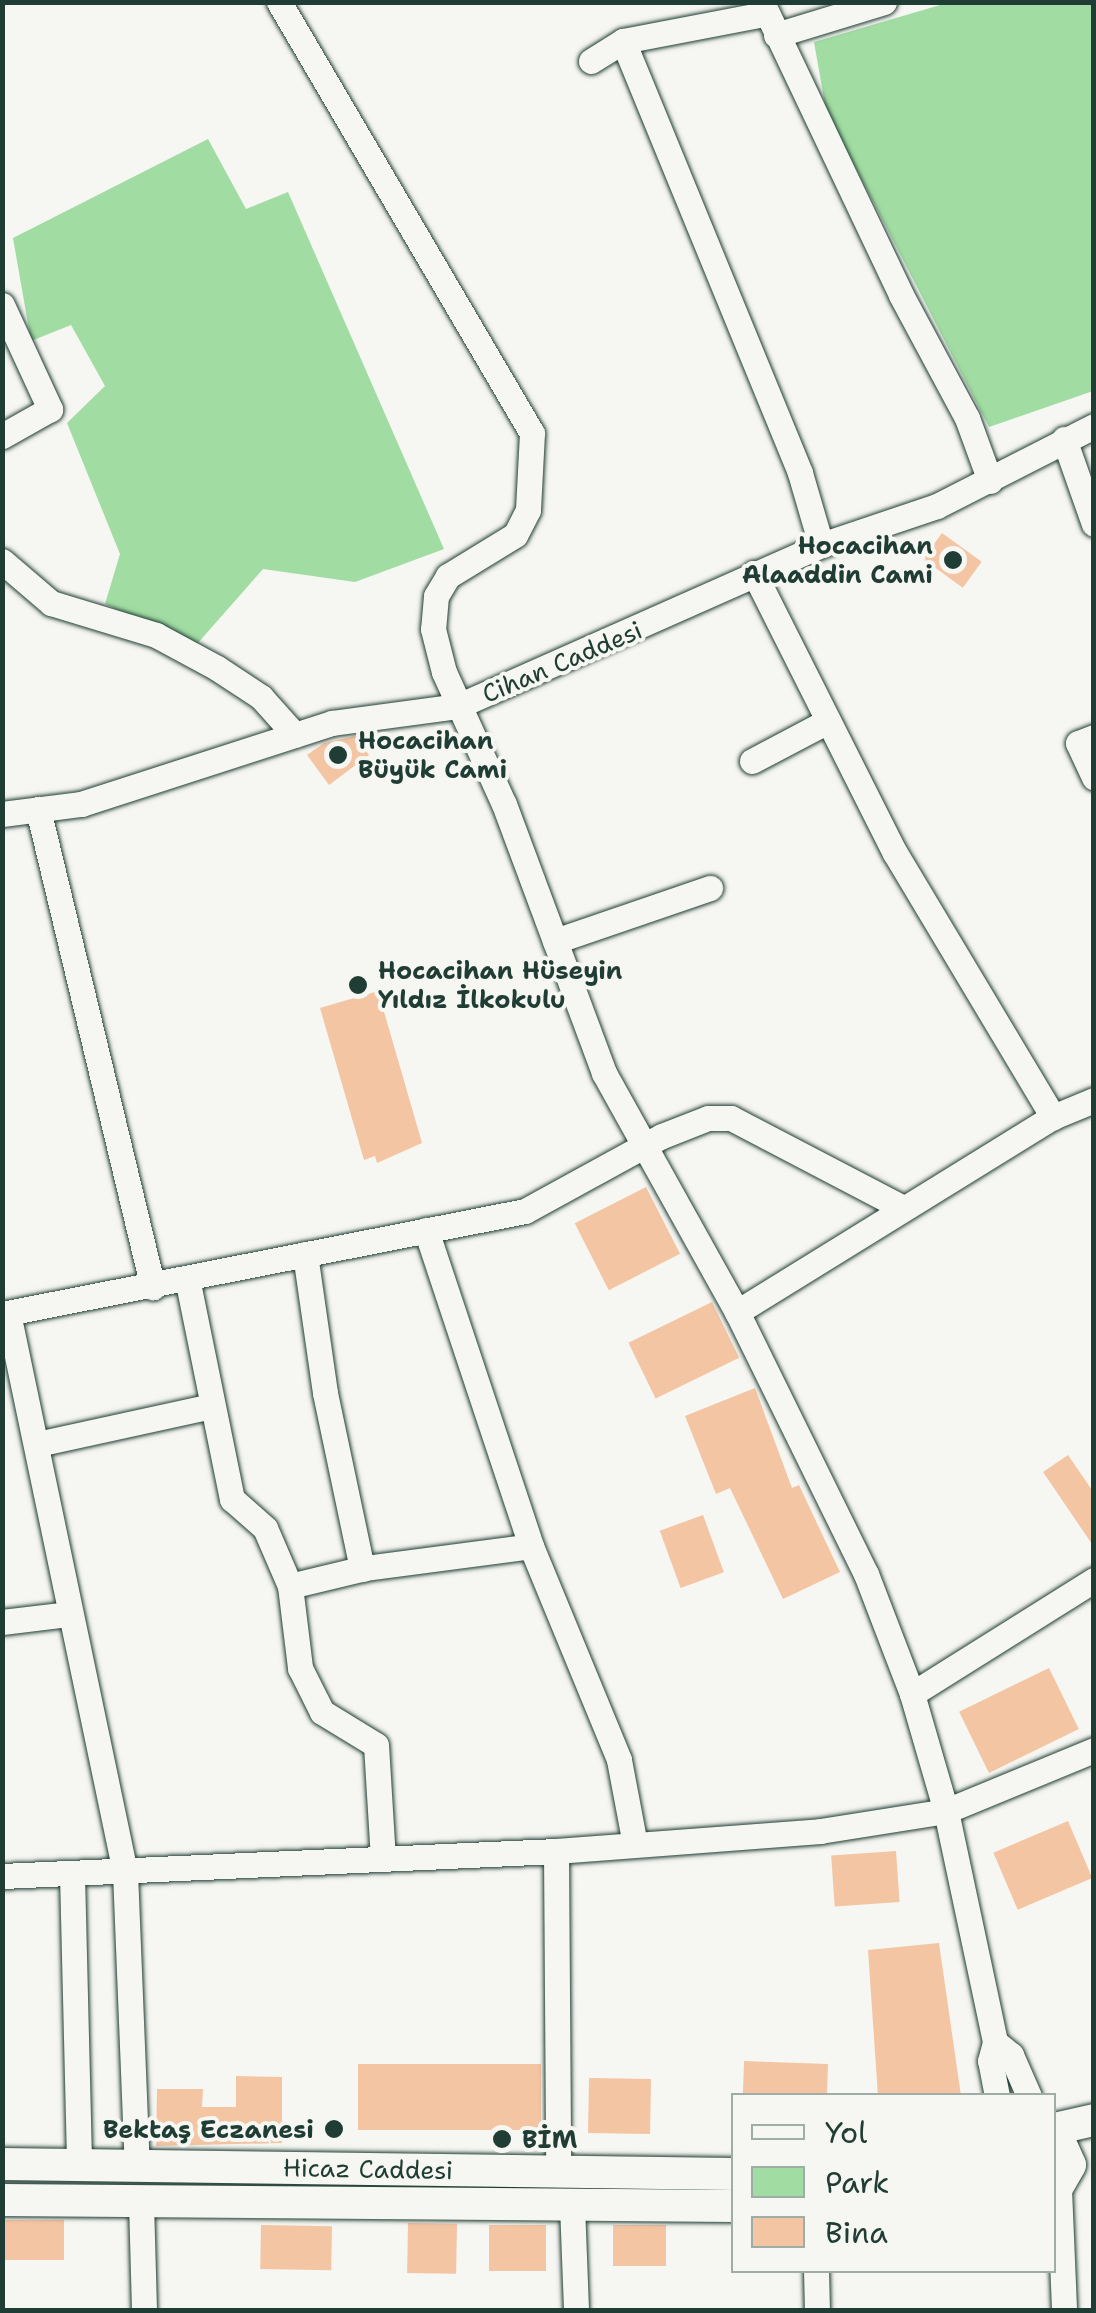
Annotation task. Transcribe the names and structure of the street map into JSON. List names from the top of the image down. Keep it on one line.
{"streets":{"main road":["Hicaz Caddesi"],"street":["Cihan Caddesi"]},"places":["Hocacihan Alaaddin Cami","Hocacihan Büyük Cami","Hocacihan Hüseyin Yıldız İlkokulu","Bektaş Eczanesi","BİM"],"legend":["Yol","Park","Bina"]}
